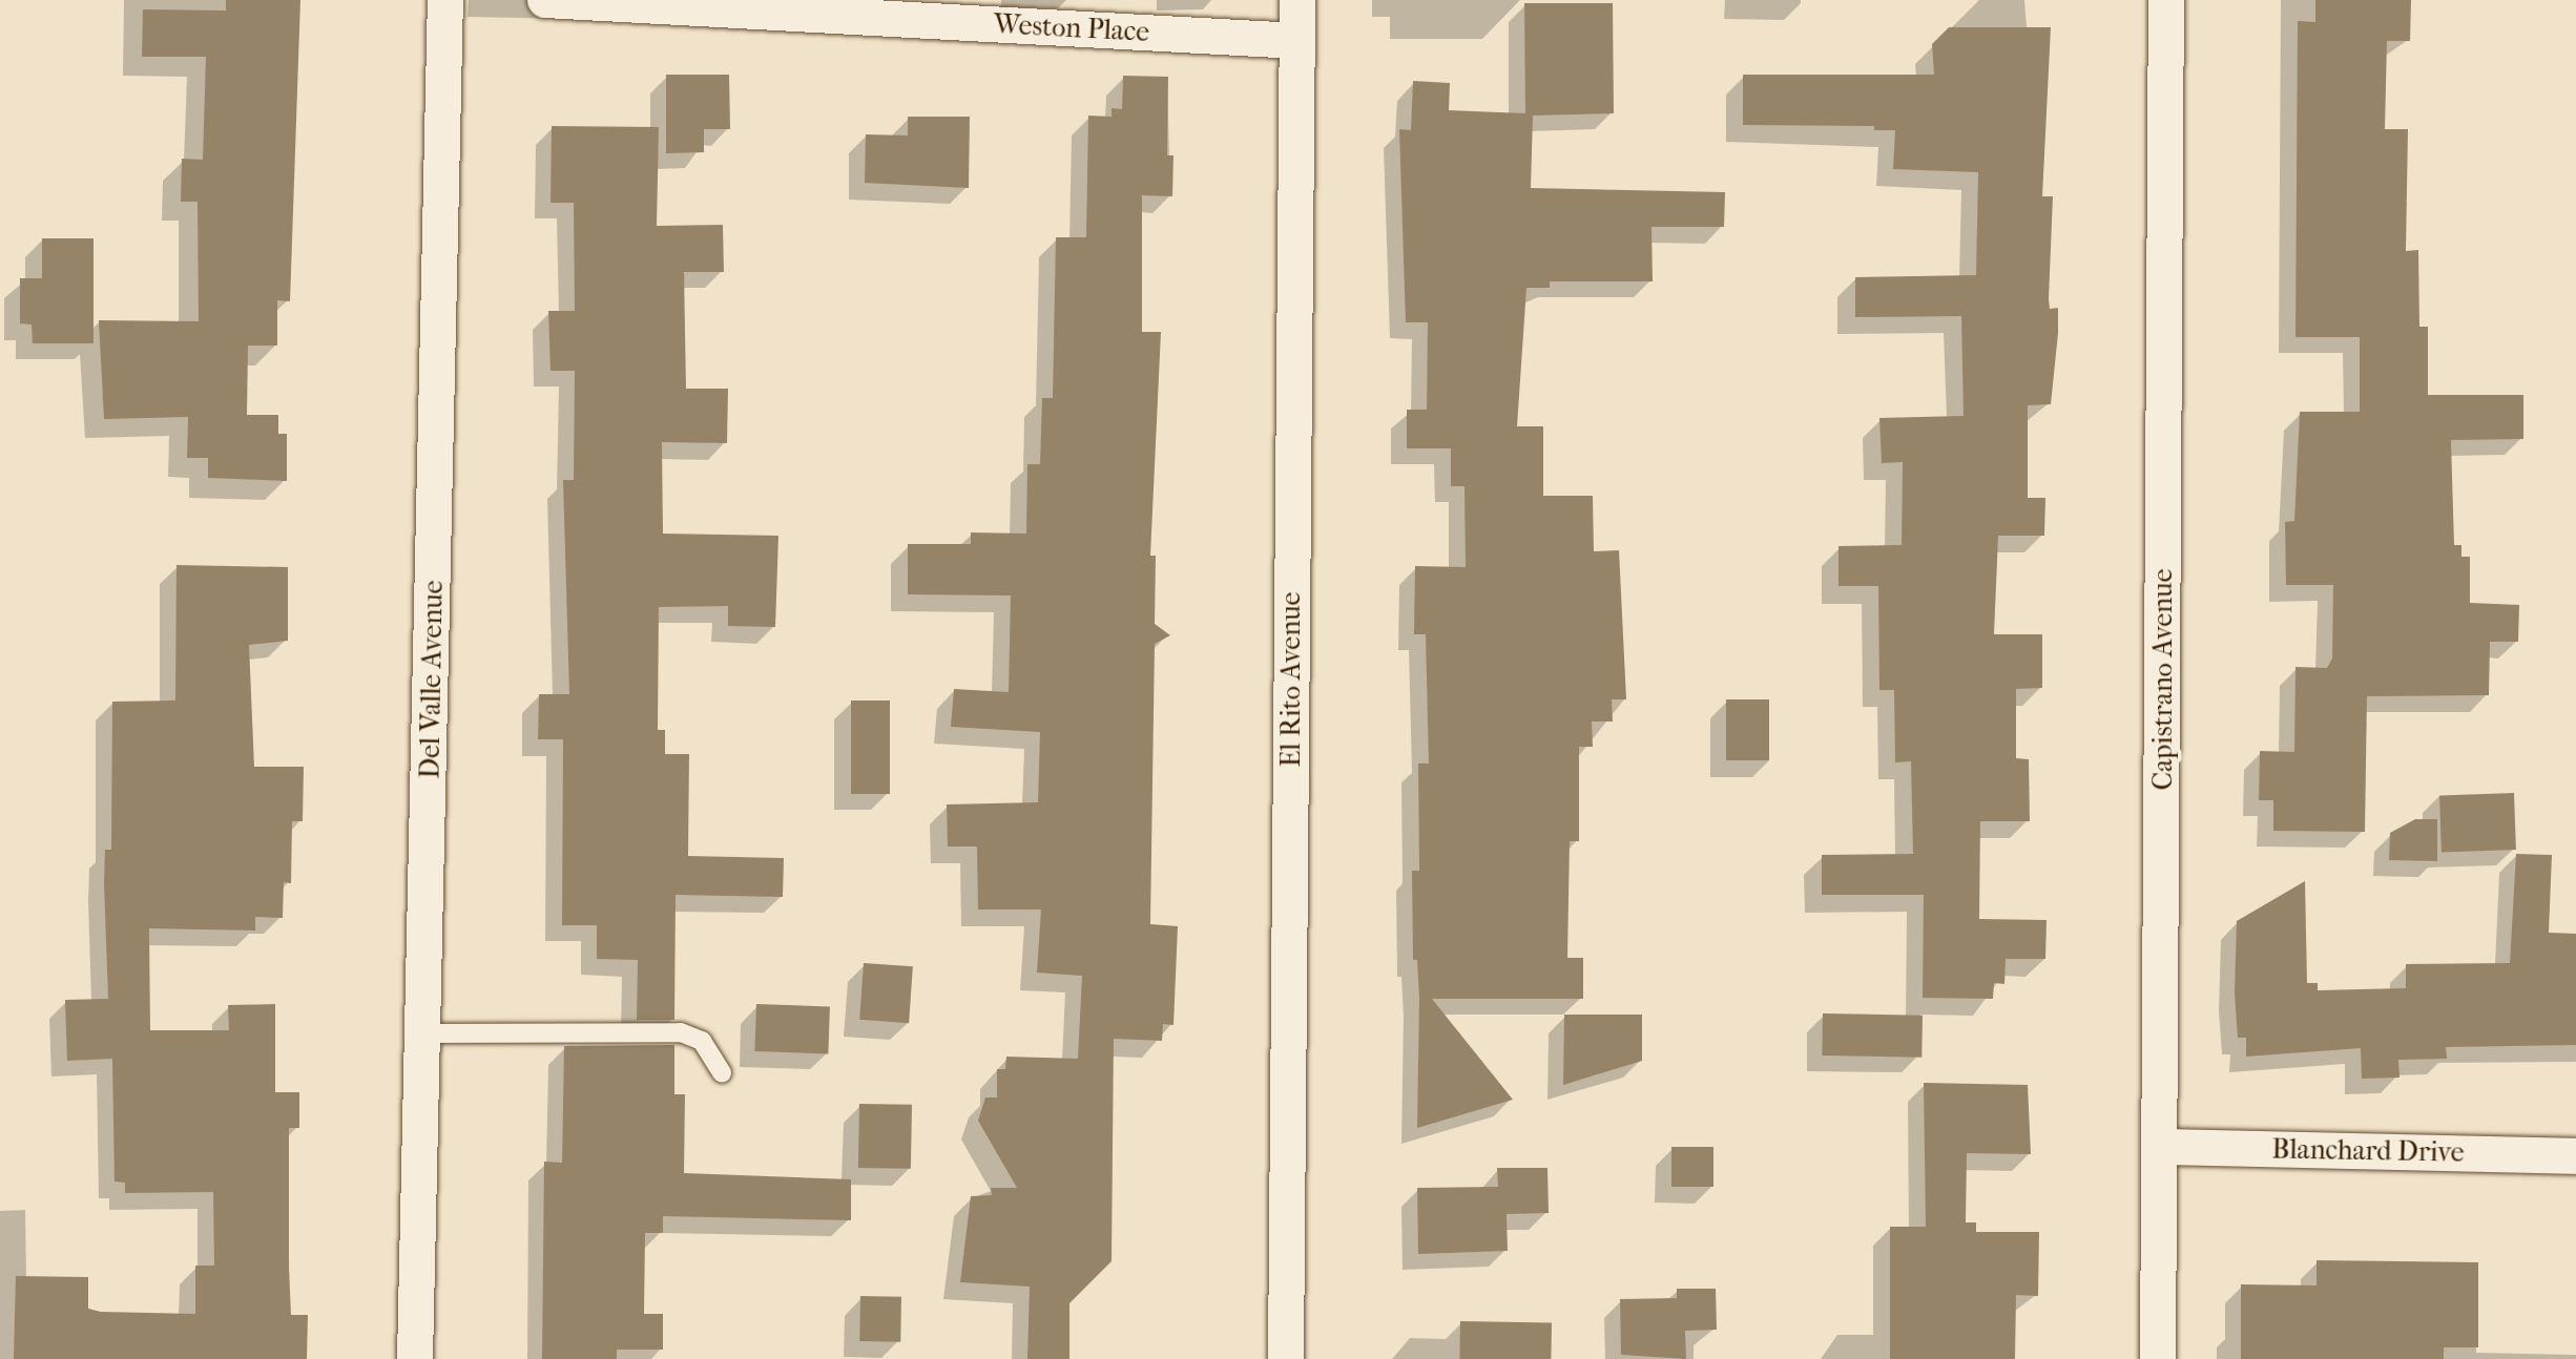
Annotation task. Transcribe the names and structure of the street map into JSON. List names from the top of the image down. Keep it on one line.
{"streets":{"street":["Weston Place","Del Valle Avenue","El Rito Avenue","Capistrano Avenue","Blanchard Drive"]},"crossings":[["Weston Place","El Rito Avenue"],["Capistrano Avenue","Blanchard Drive"]]}
